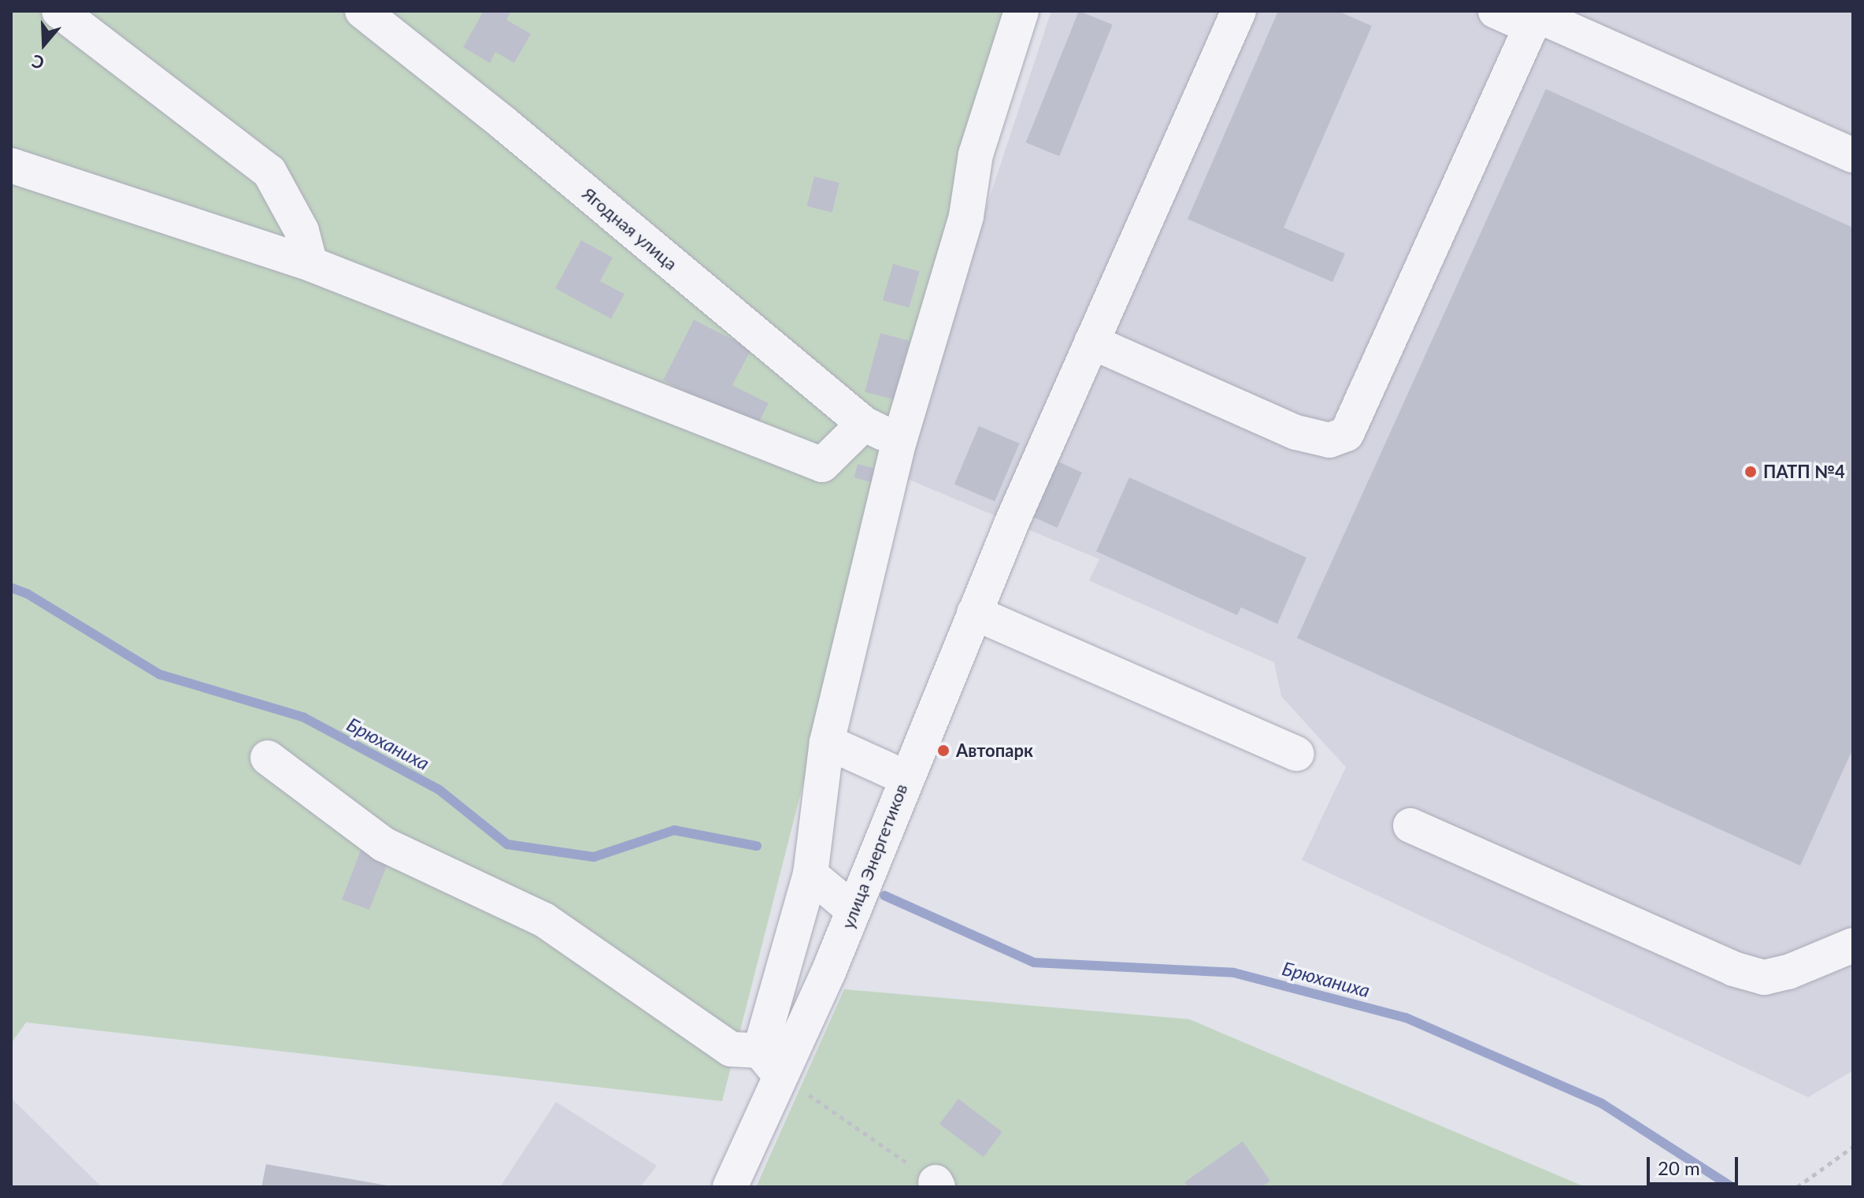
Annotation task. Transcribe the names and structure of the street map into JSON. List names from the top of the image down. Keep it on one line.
{"streets":{"street":["Ягодная улица","улица Энергетиков"]},"water":["Брюханиха"],"places":["ПАТП №4","Автопарк"],"scale_bar":"20 m","north":"bottom"}
